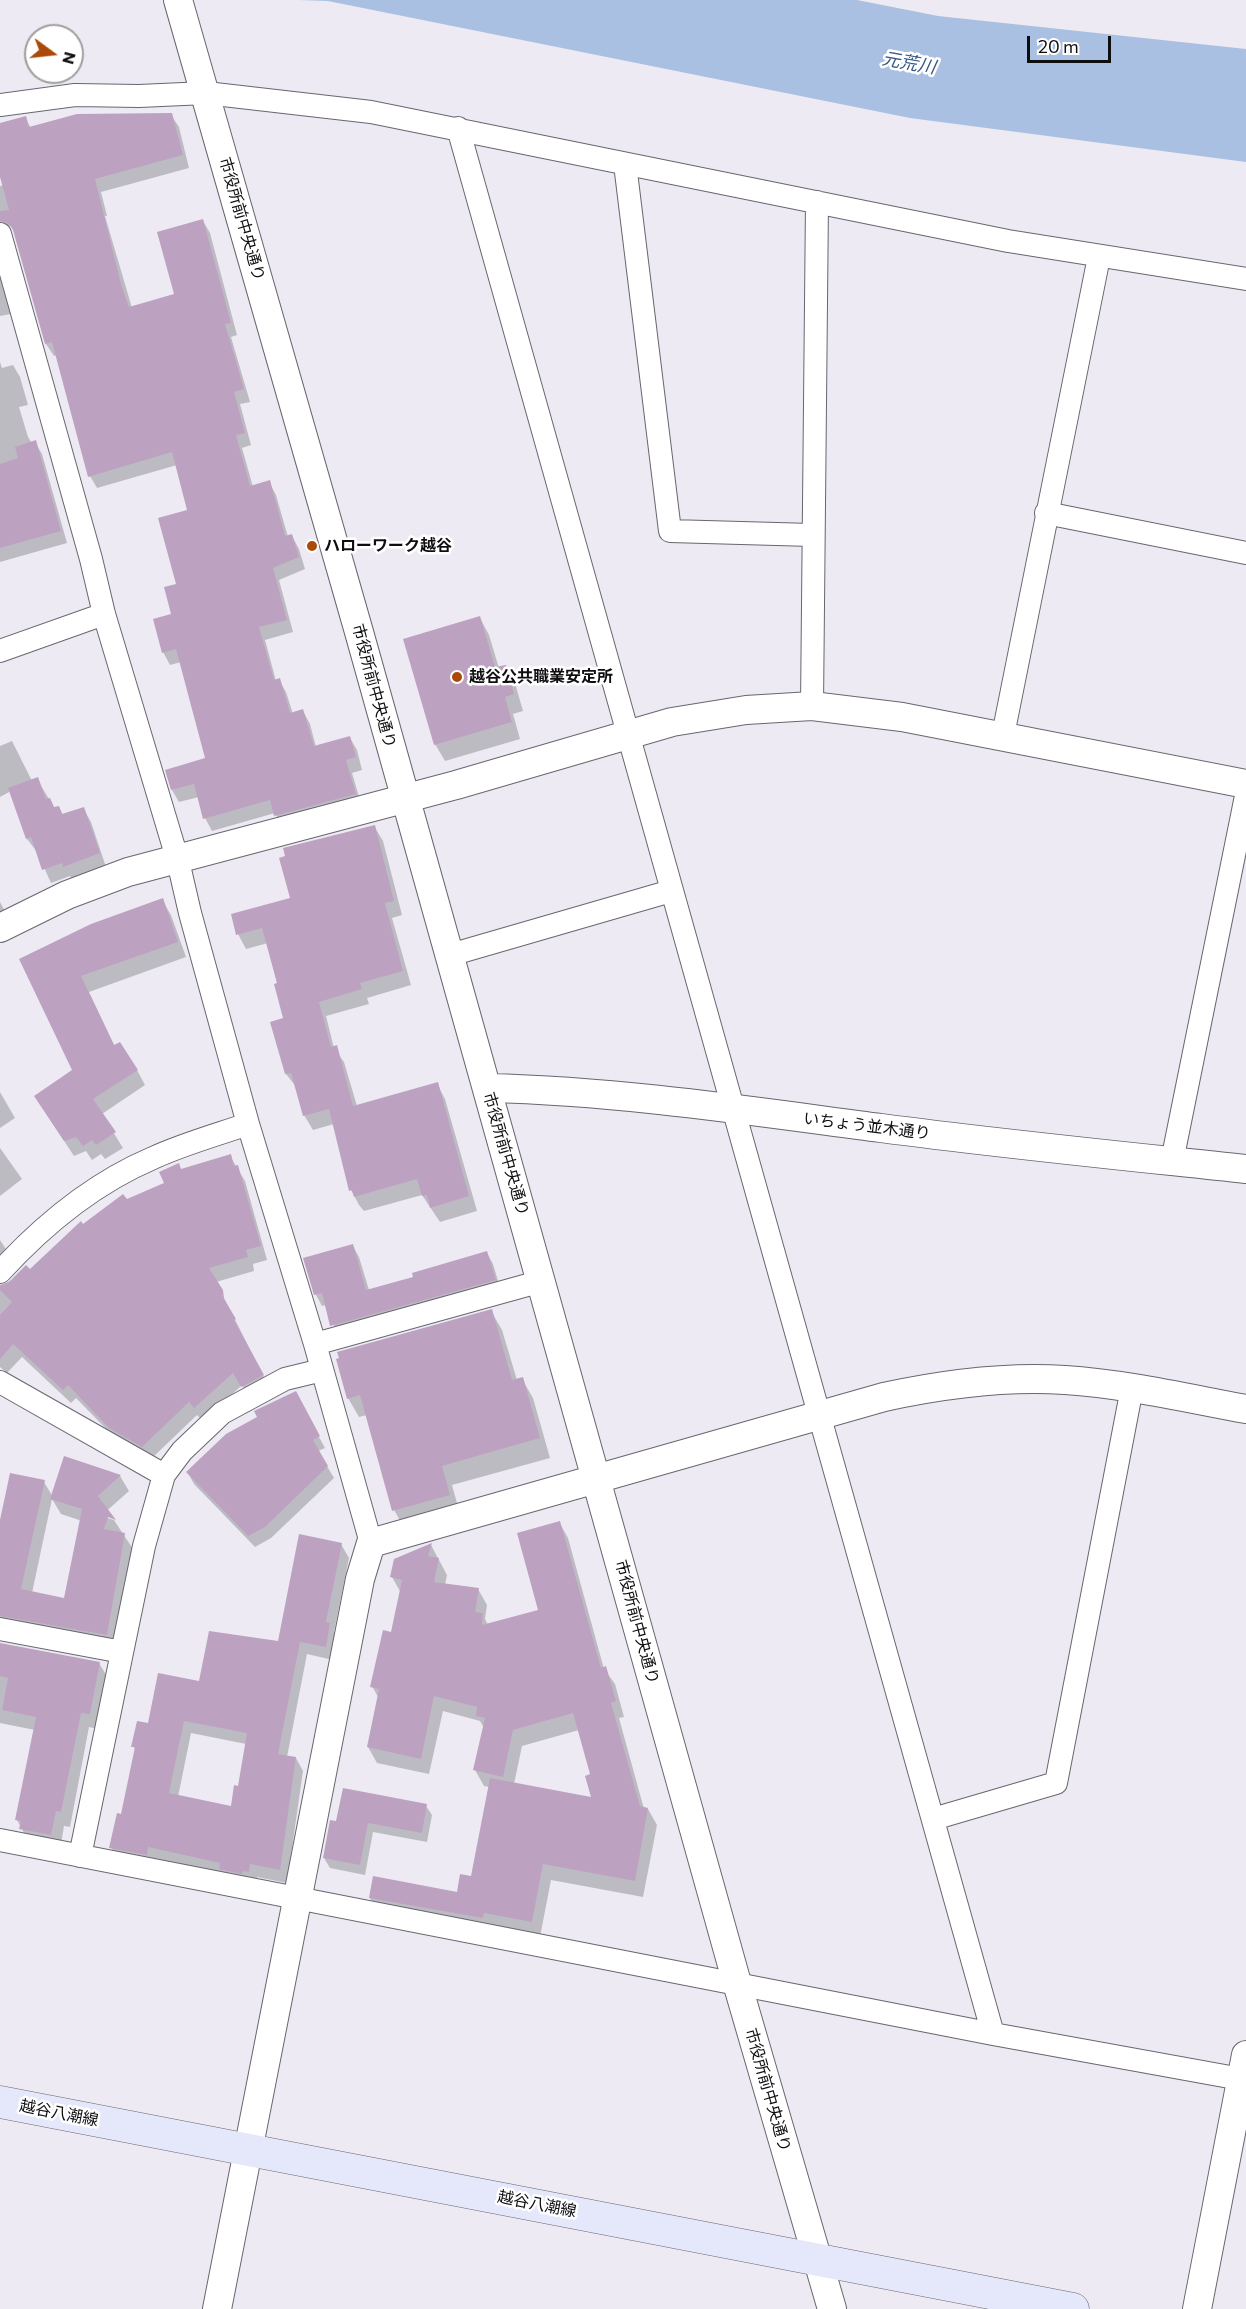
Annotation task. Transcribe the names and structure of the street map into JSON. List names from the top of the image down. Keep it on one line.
{"streets":{"main road":["越谷八潮線"],"street":["市役所前中央通り","いちょう並木通り"]},"crossings":[["市役所前中央通り","いちょう並木通り"],["市役所前中央通り","越谷八潮線"]],"water":["元荒川"],"places":["ハローワーク越谷","越谷公共職業安定所"],"scale_bar":"20 m","north":"right"}
